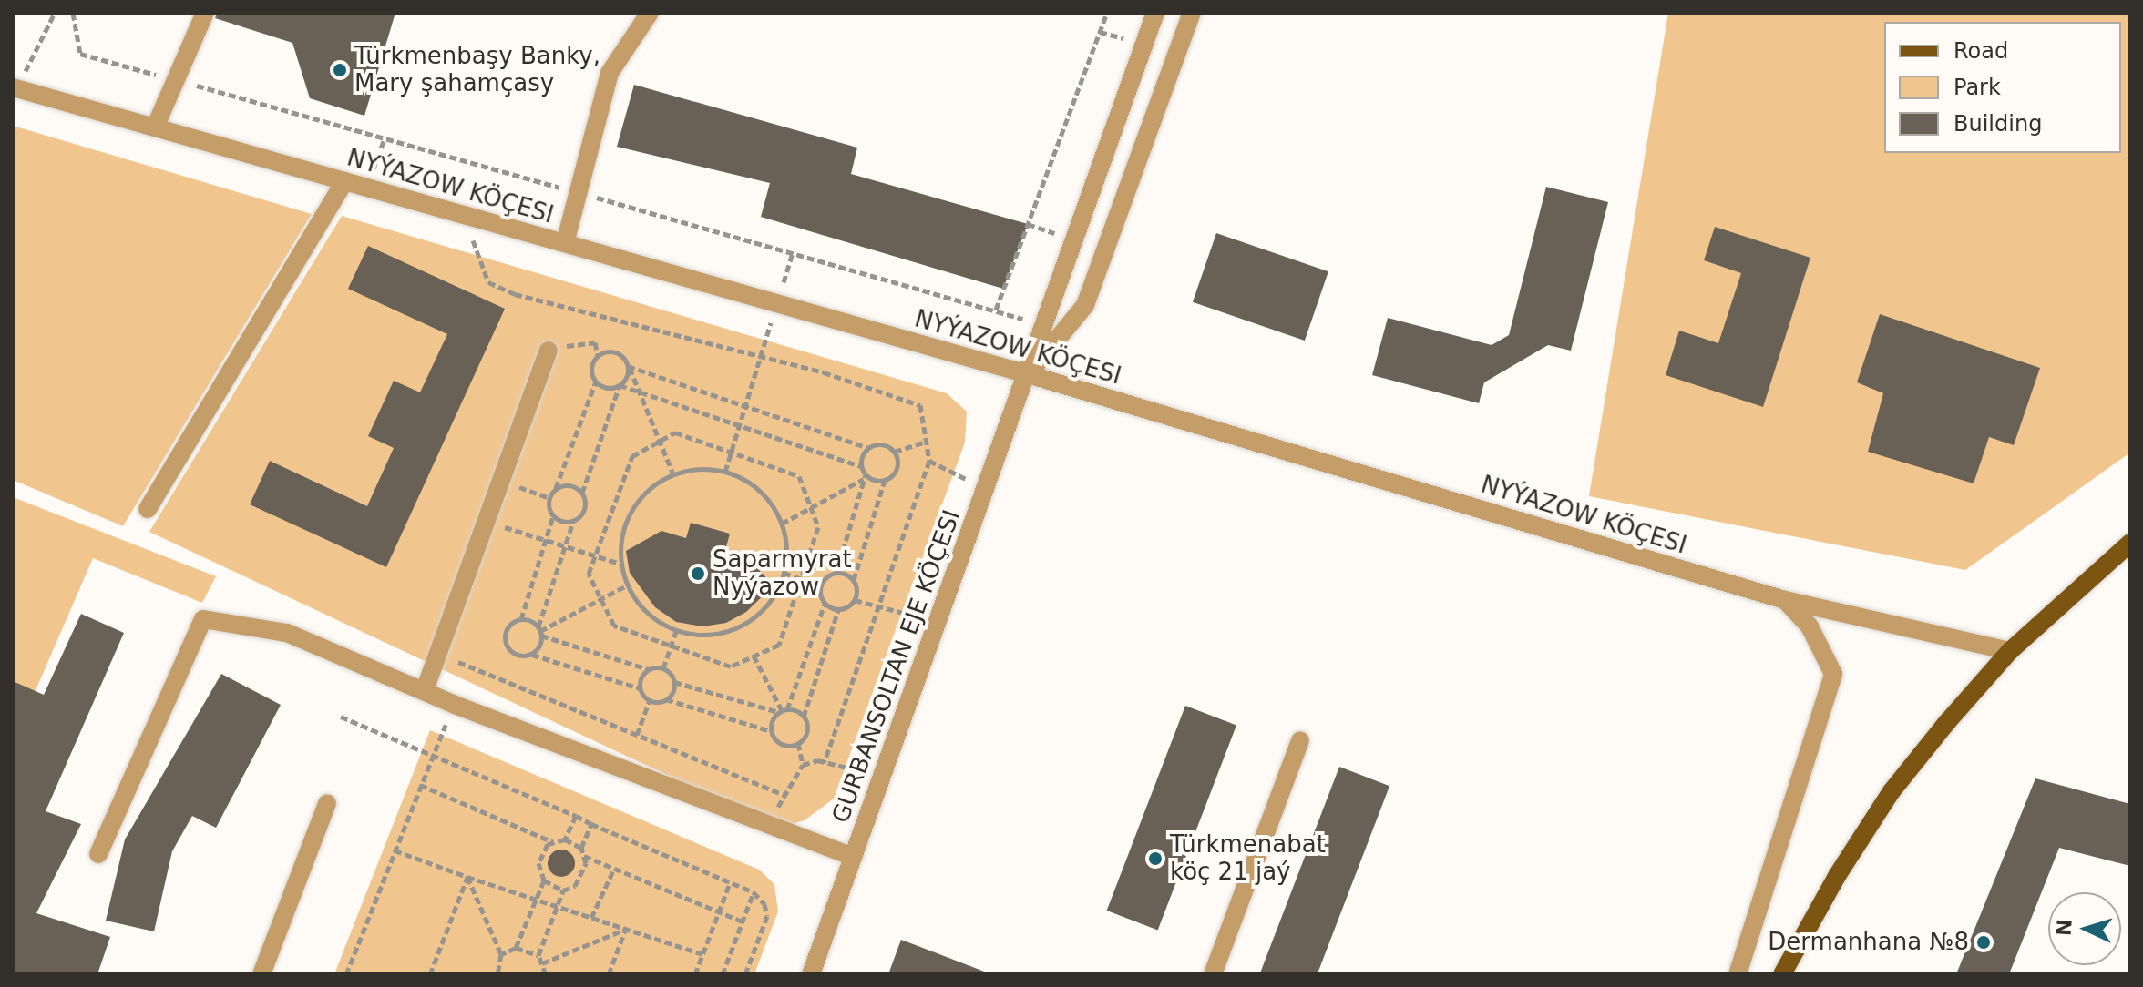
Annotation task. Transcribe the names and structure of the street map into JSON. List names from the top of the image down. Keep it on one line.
{"streets":{"street":["NYÝAZOW KÖÇESI","GURBANSOLTAN EJE KÖÇESI"]},"crossings":[["NYÝAZOW KÖÇESI","GURBANSOLTAN EJE KÖÇESI"]],"places":["Türkmenbaşy Banky, Mary şahamçasy","Saparmyrat Nyýazow","Türkmenabat köç 21 jaý","Dermanhana №8"],"legend":["Road","Park","Building"],"north":"left"}
